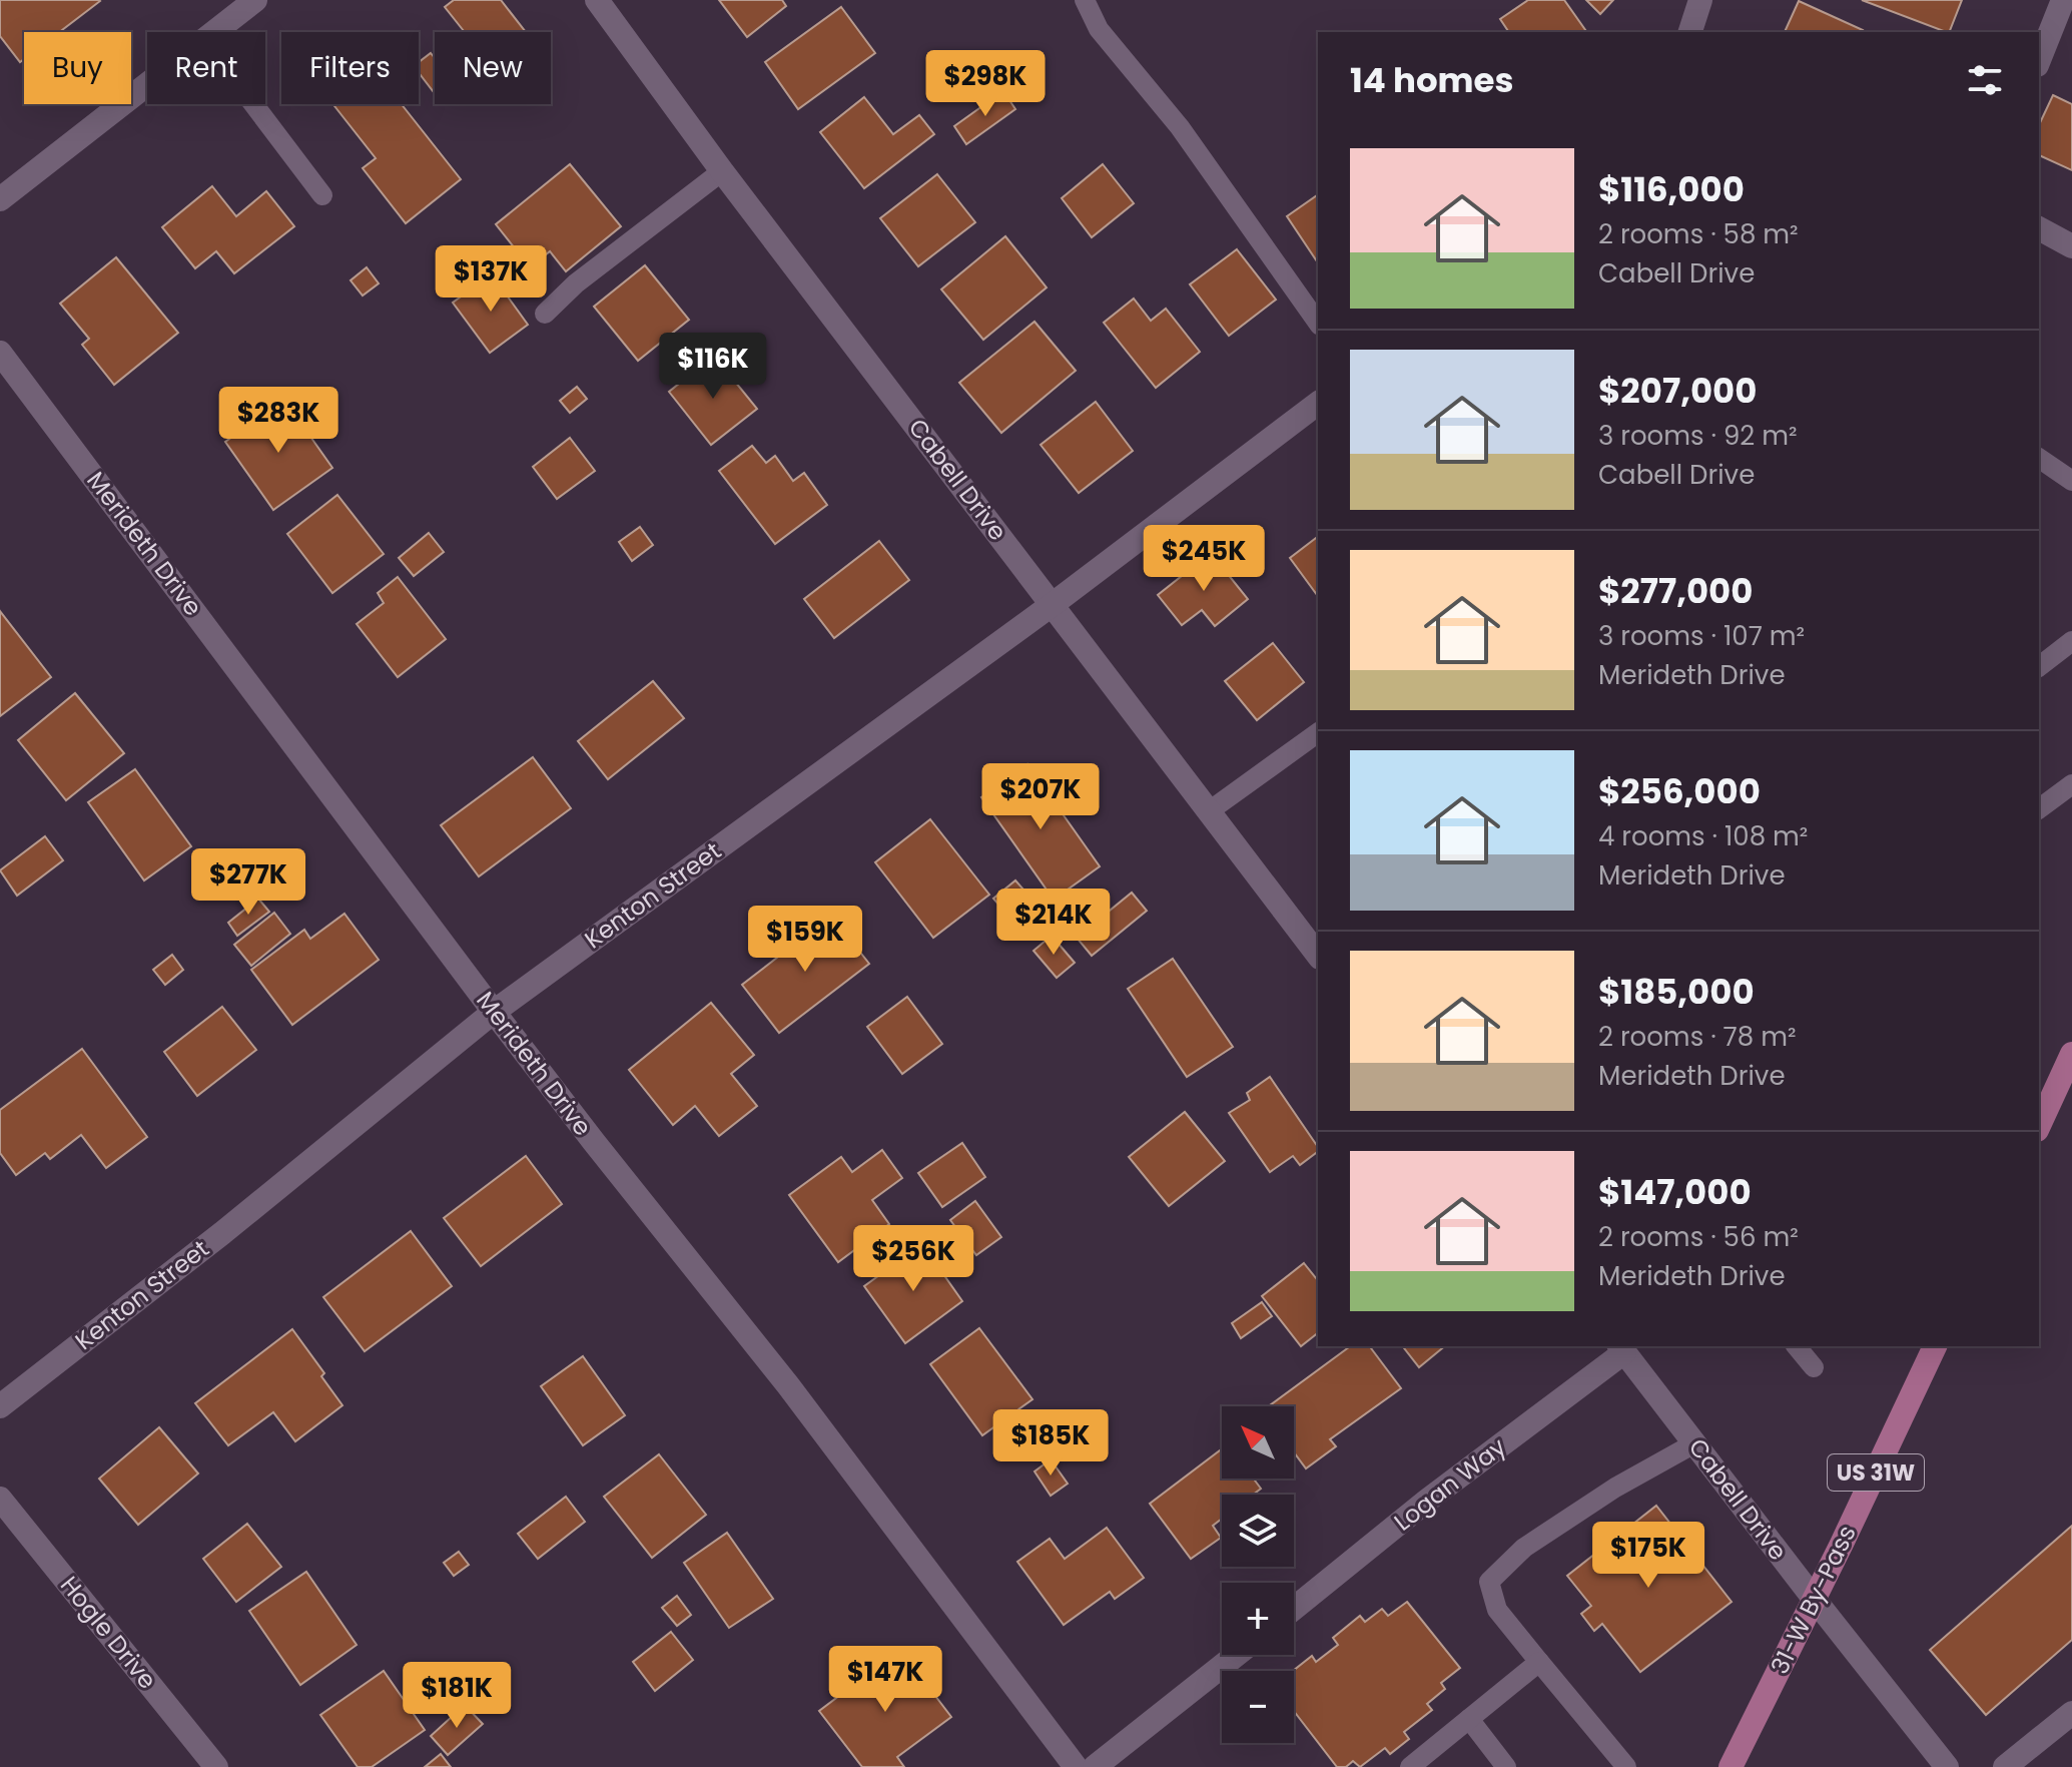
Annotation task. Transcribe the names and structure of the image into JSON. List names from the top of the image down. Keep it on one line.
{"streets":{"main road":["US 31W","31-W By-Pass"],"street":["Cabell Drive","Merideth Drive","Kenton Street","Logan Way","Hogle Drive"]},"crossings":[["Cabell Drive","Kenton Street"],["Cabell Drive","Logan Way"],["Cabell Drive","31-W By-Pass"],["Merideth Drive","Kenton Street"]],"north":"top left","page":{"chip":["Buy","Rent","Filters","New"],"heading":"14 homes","price":["$298K","$137K","$116K","$283K","$245K","$207K","$277K","$214K","$159K","$256K","$185K","$175K","$147K","$181K"],"list":[{"name":"$116,000","note":"2 rooms · 58 m² · Cabell Drive"},{"name":"$207,000","note":"3 rooms · 92 m² · Cabell Drive"},{"name":"$277,000","note":"3 rooms · 107 m² · Merideth Drive"},{"name":"$256,000","note":"4 rooms · 108 m² · Merideth Drive"},{"name":"$185,000","note":"2 rooms · 78 m² · Merideth Drive"},{"name":"$147,000","note":"2 rooms · 56 m² · Merideth Drive"}],"map_buttons":["+","−"]}}
